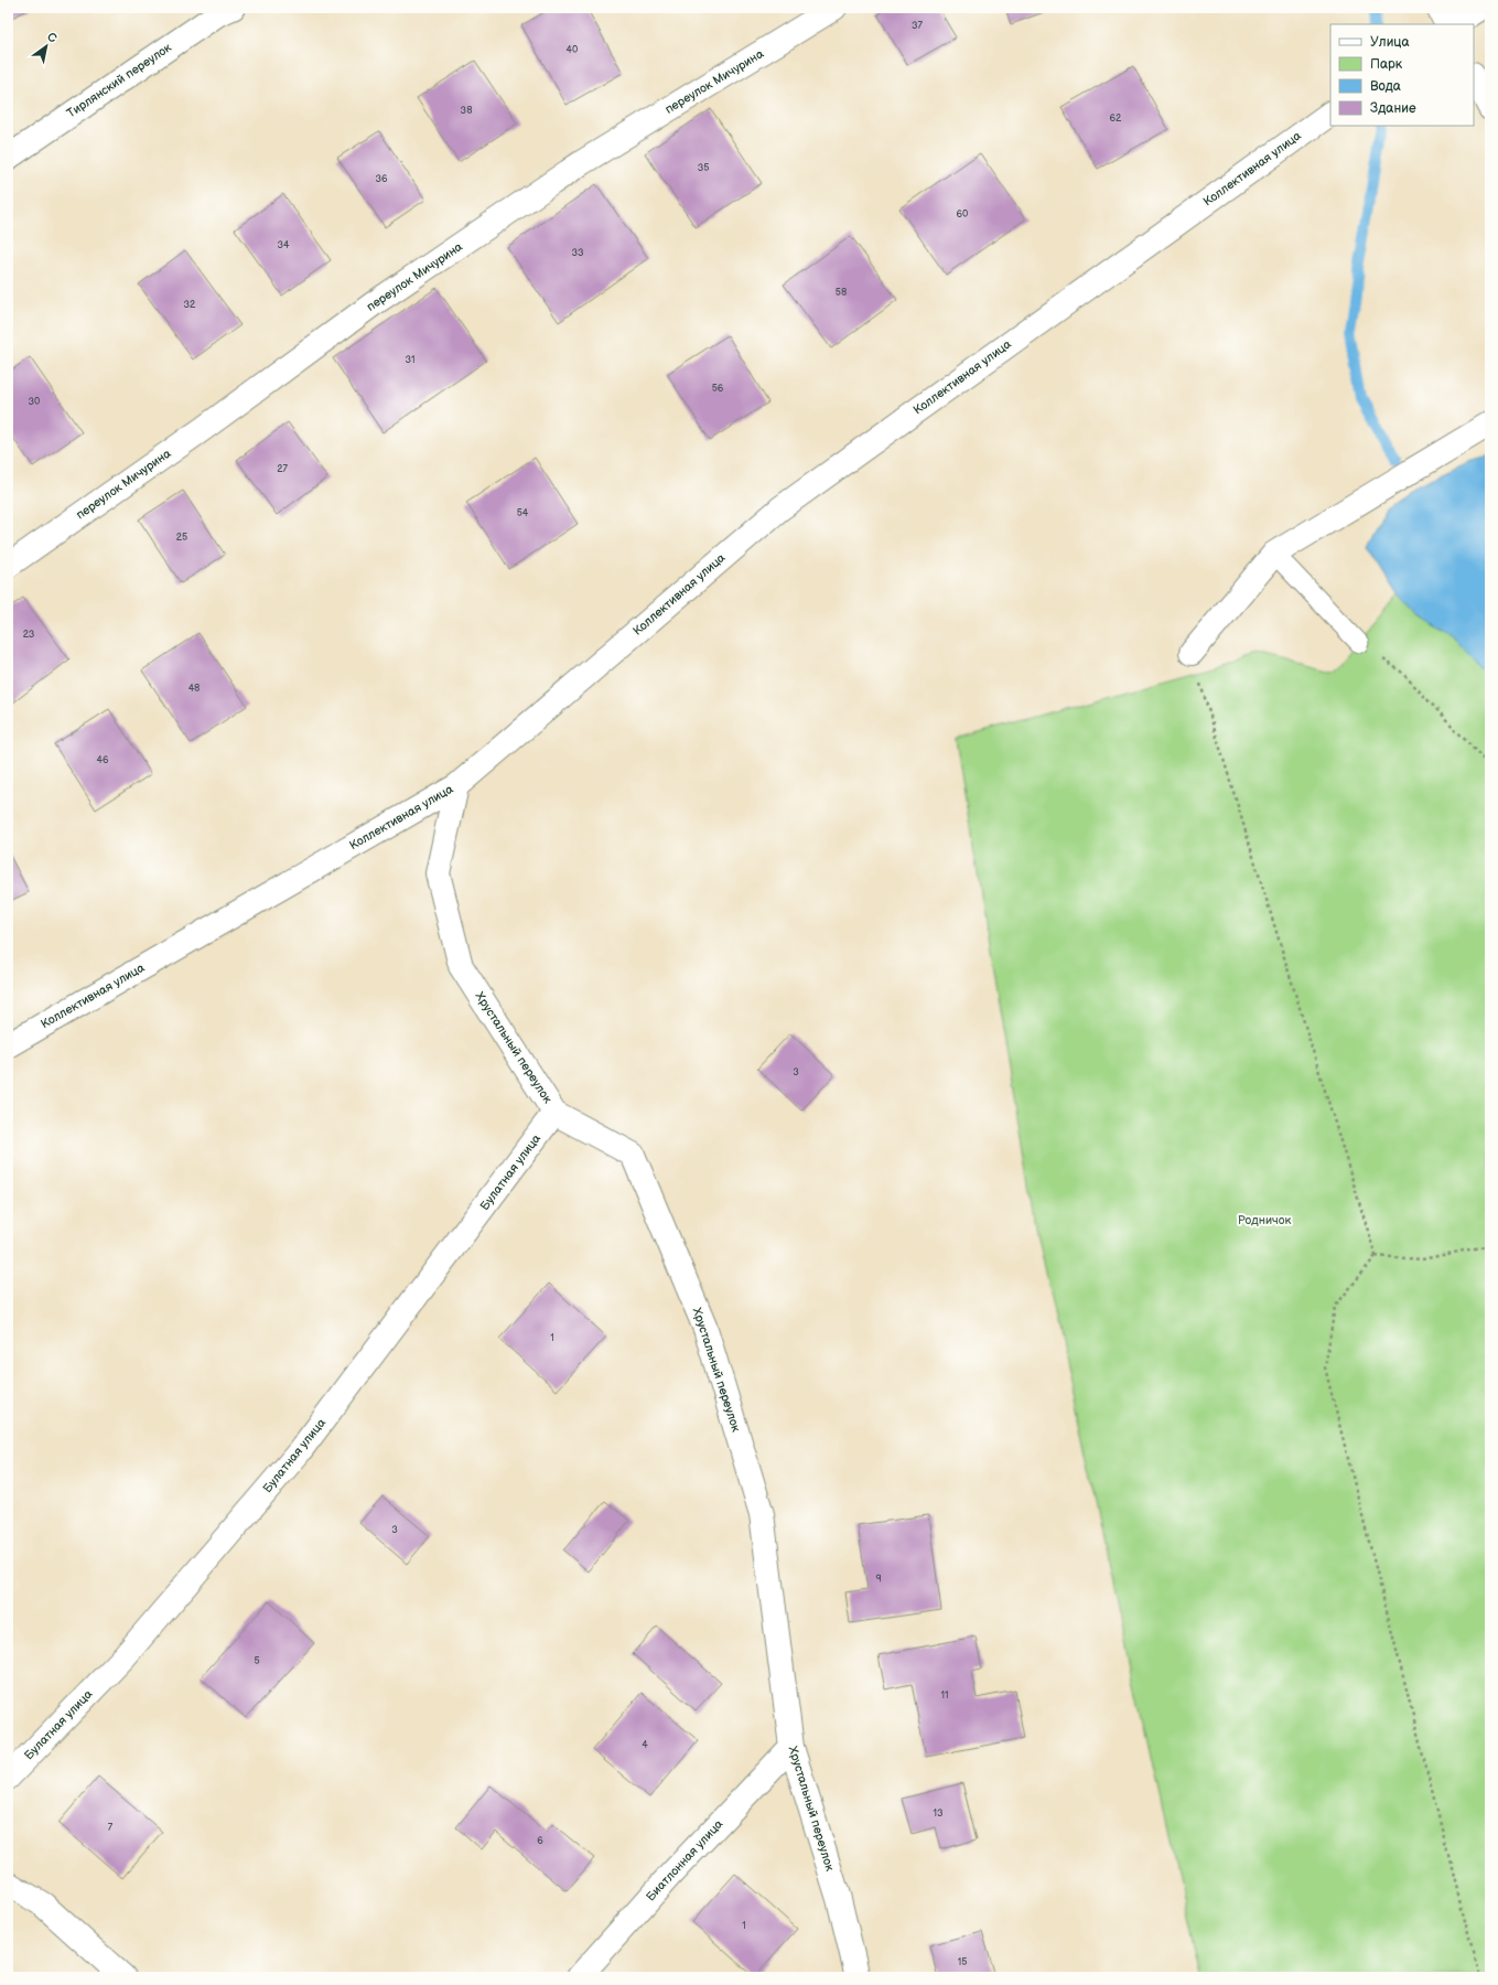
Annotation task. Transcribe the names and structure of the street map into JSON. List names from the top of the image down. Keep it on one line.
{"streets":{"street":["Тирлянский переулок","переулок Мичурина","Коллективная улица","Хрустальный переулок","Булатная улица","Биатлонная улица"]},"crossings":[["Коллективная улица","Хрустальный переулок"],["Хрустальный переулок","Булатная улица"],["Хрустальный переулок","Биатлонная улица"]],"parks":["Родничок"],"house_numbers":["37","40","38","62","35","36","60","34","33","58","32","31","56","30","27","54","25","23","48","46","3","1","3","9","5","11","4","13","7","6","1","15"],"legend":["Улица","Парк","Вода","Здание"],"north":"top right"}
